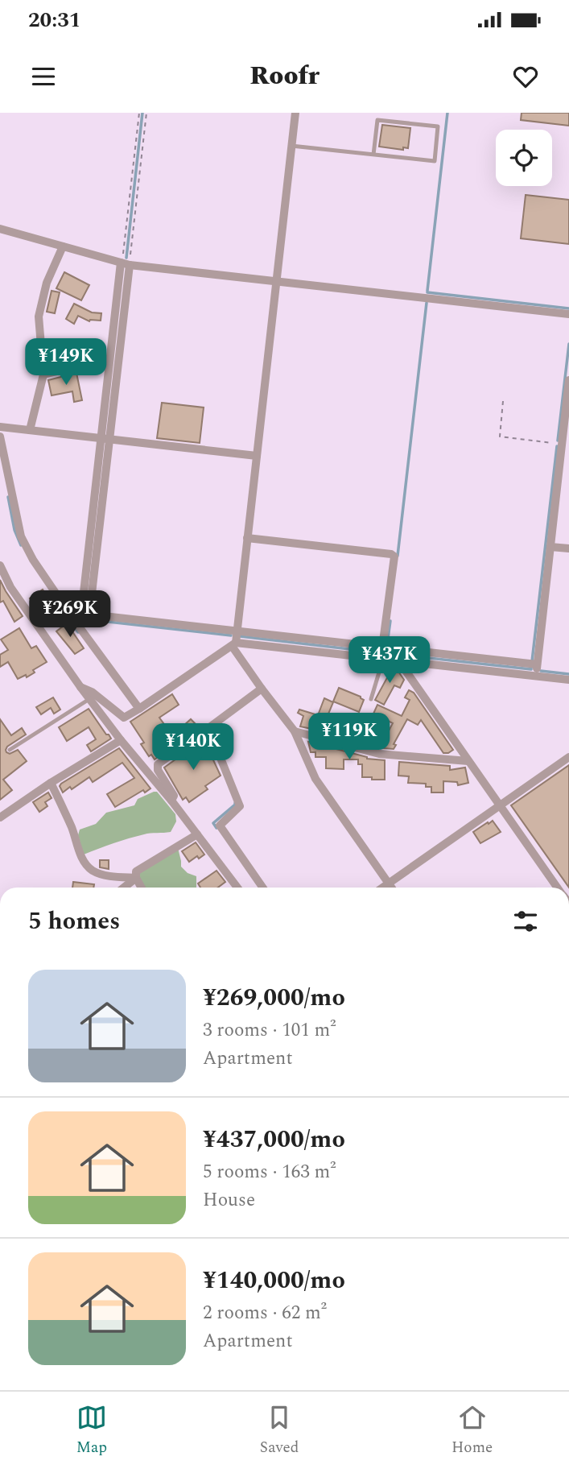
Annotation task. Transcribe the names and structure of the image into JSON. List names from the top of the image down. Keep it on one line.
{"page":{"status":"20:31","header":"Roofr","price":["¥149K","¥269K","¥437K","¥119K","¥140K"],"heading":"5 homes","list":[{"name":"¥269,000/mo","note":"3 rooms · 101 m² · Apartment"},{"name":"¥437,000/mo","note":"5 rooms · 163 m² · House"},{"name":"¥140,000/mo","note":"2 rooms · 62 m² · Apartment"}],"tabs":["Map","Saved","Home"]}}
